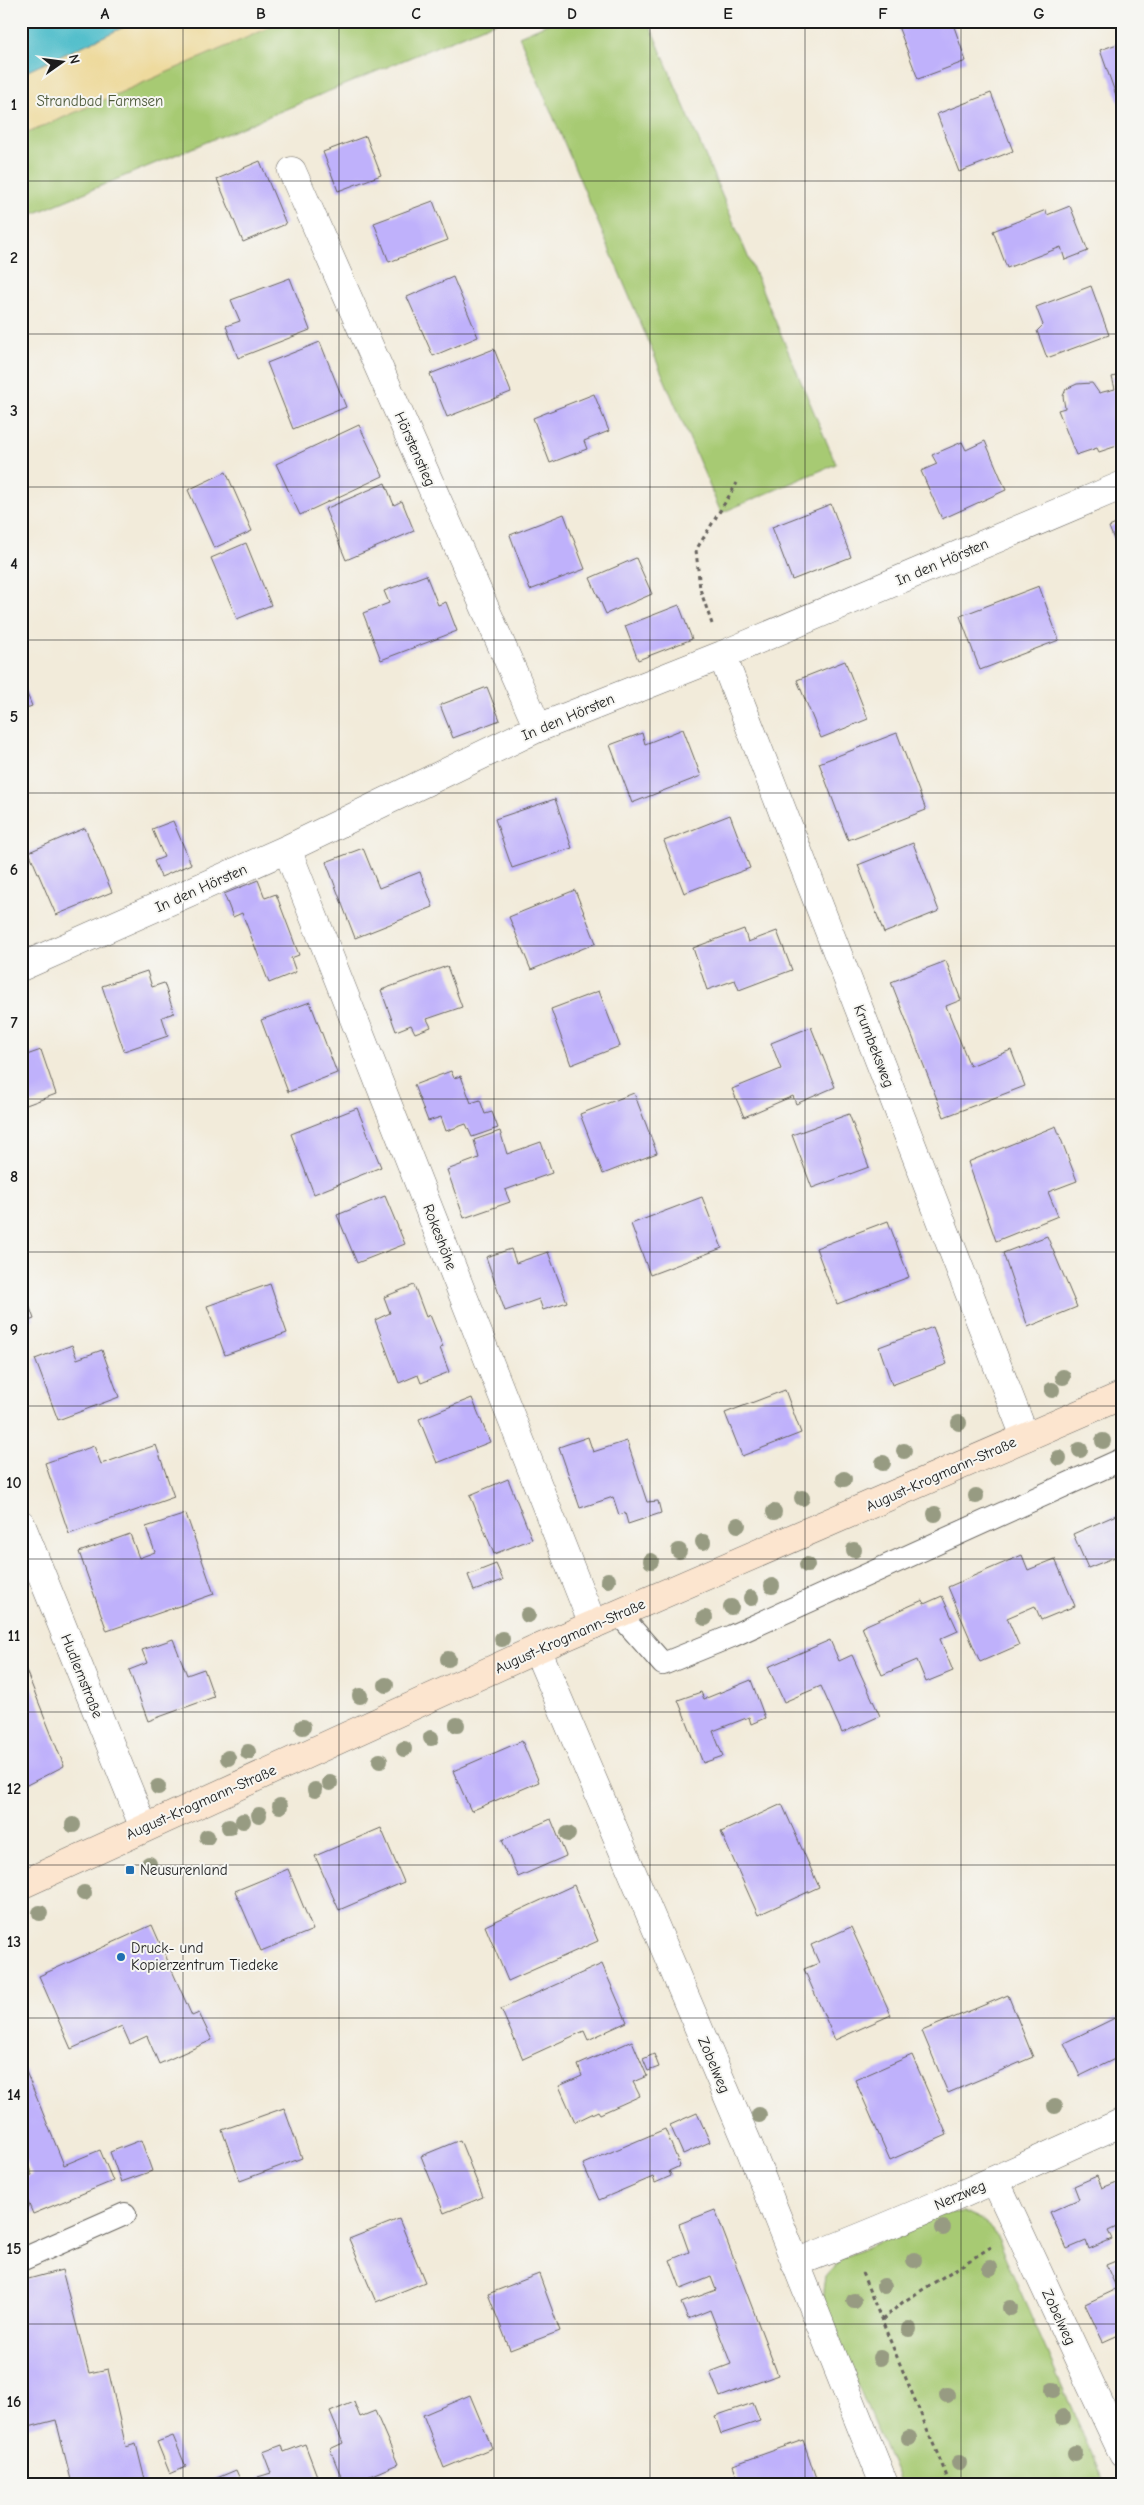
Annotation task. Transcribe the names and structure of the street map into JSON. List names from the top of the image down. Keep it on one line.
{"streets":{"main road":["August-Krogmann-Straße"],"street":["Hörstenstieg","In den Hörsten","Krumbeksweg","Rokeshöhe","Hudlemstraße","Zobelweg","Nerzweg"]},"crossings":[["Hörstenstieg","In den Hörsten"],["In den Hörsten","Krumbeksweg"],["In den Hörsten","Rokeshöhe"],["Krumbeksweg","August-Krogmann-Straße"],["Rokeshöhe","August-Krogmann-Straße"],["August-Krogmann-Straße","Hudlemstraße"],["August-Krogmann-Straße","Zobelweg"],["Zobelweg","Nerzweg"]],"parks":["Strandbad Farmsen"],"places":{"transit":["Neusurenland"],"other":["Druck- und Kopierzentrum Tiedeke"]},"north":"right","grid":{"columns":["A","B","C","D","E","F","G"],"rows":["1","2","3","4","5","6","7","8","9","10","11","12","13","14","15","16"]}}
